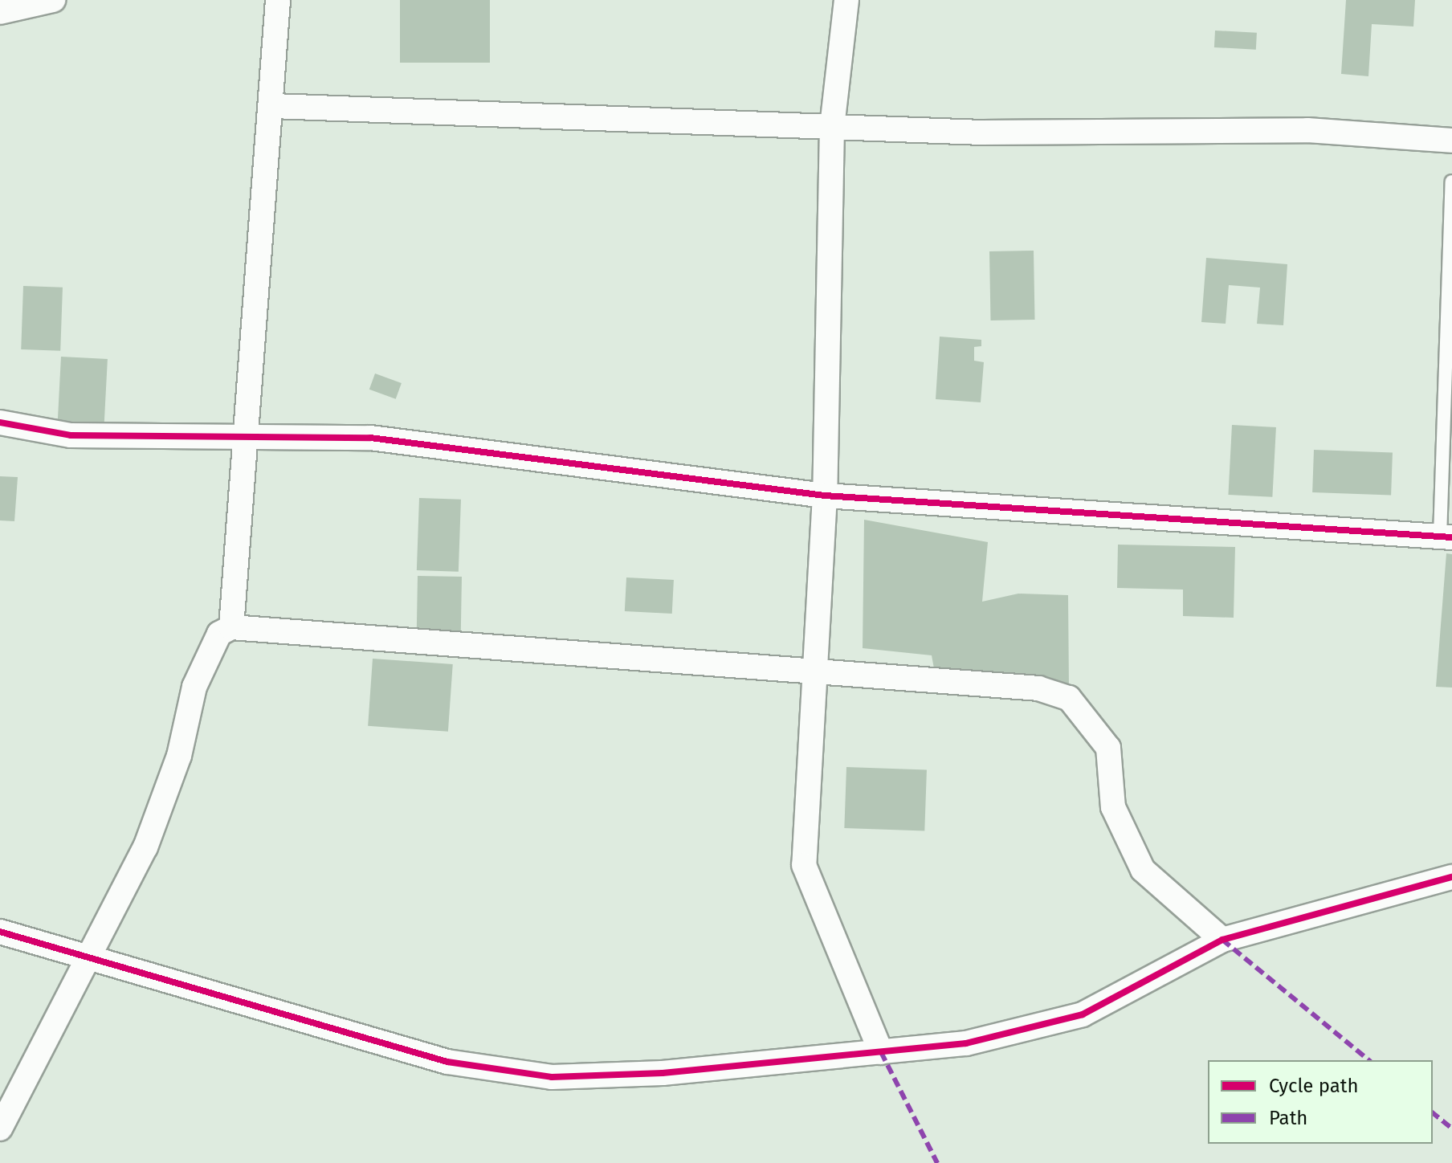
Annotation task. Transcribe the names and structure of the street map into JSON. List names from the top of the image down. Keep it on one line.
{"legend":["Cycle path","Path"]}
